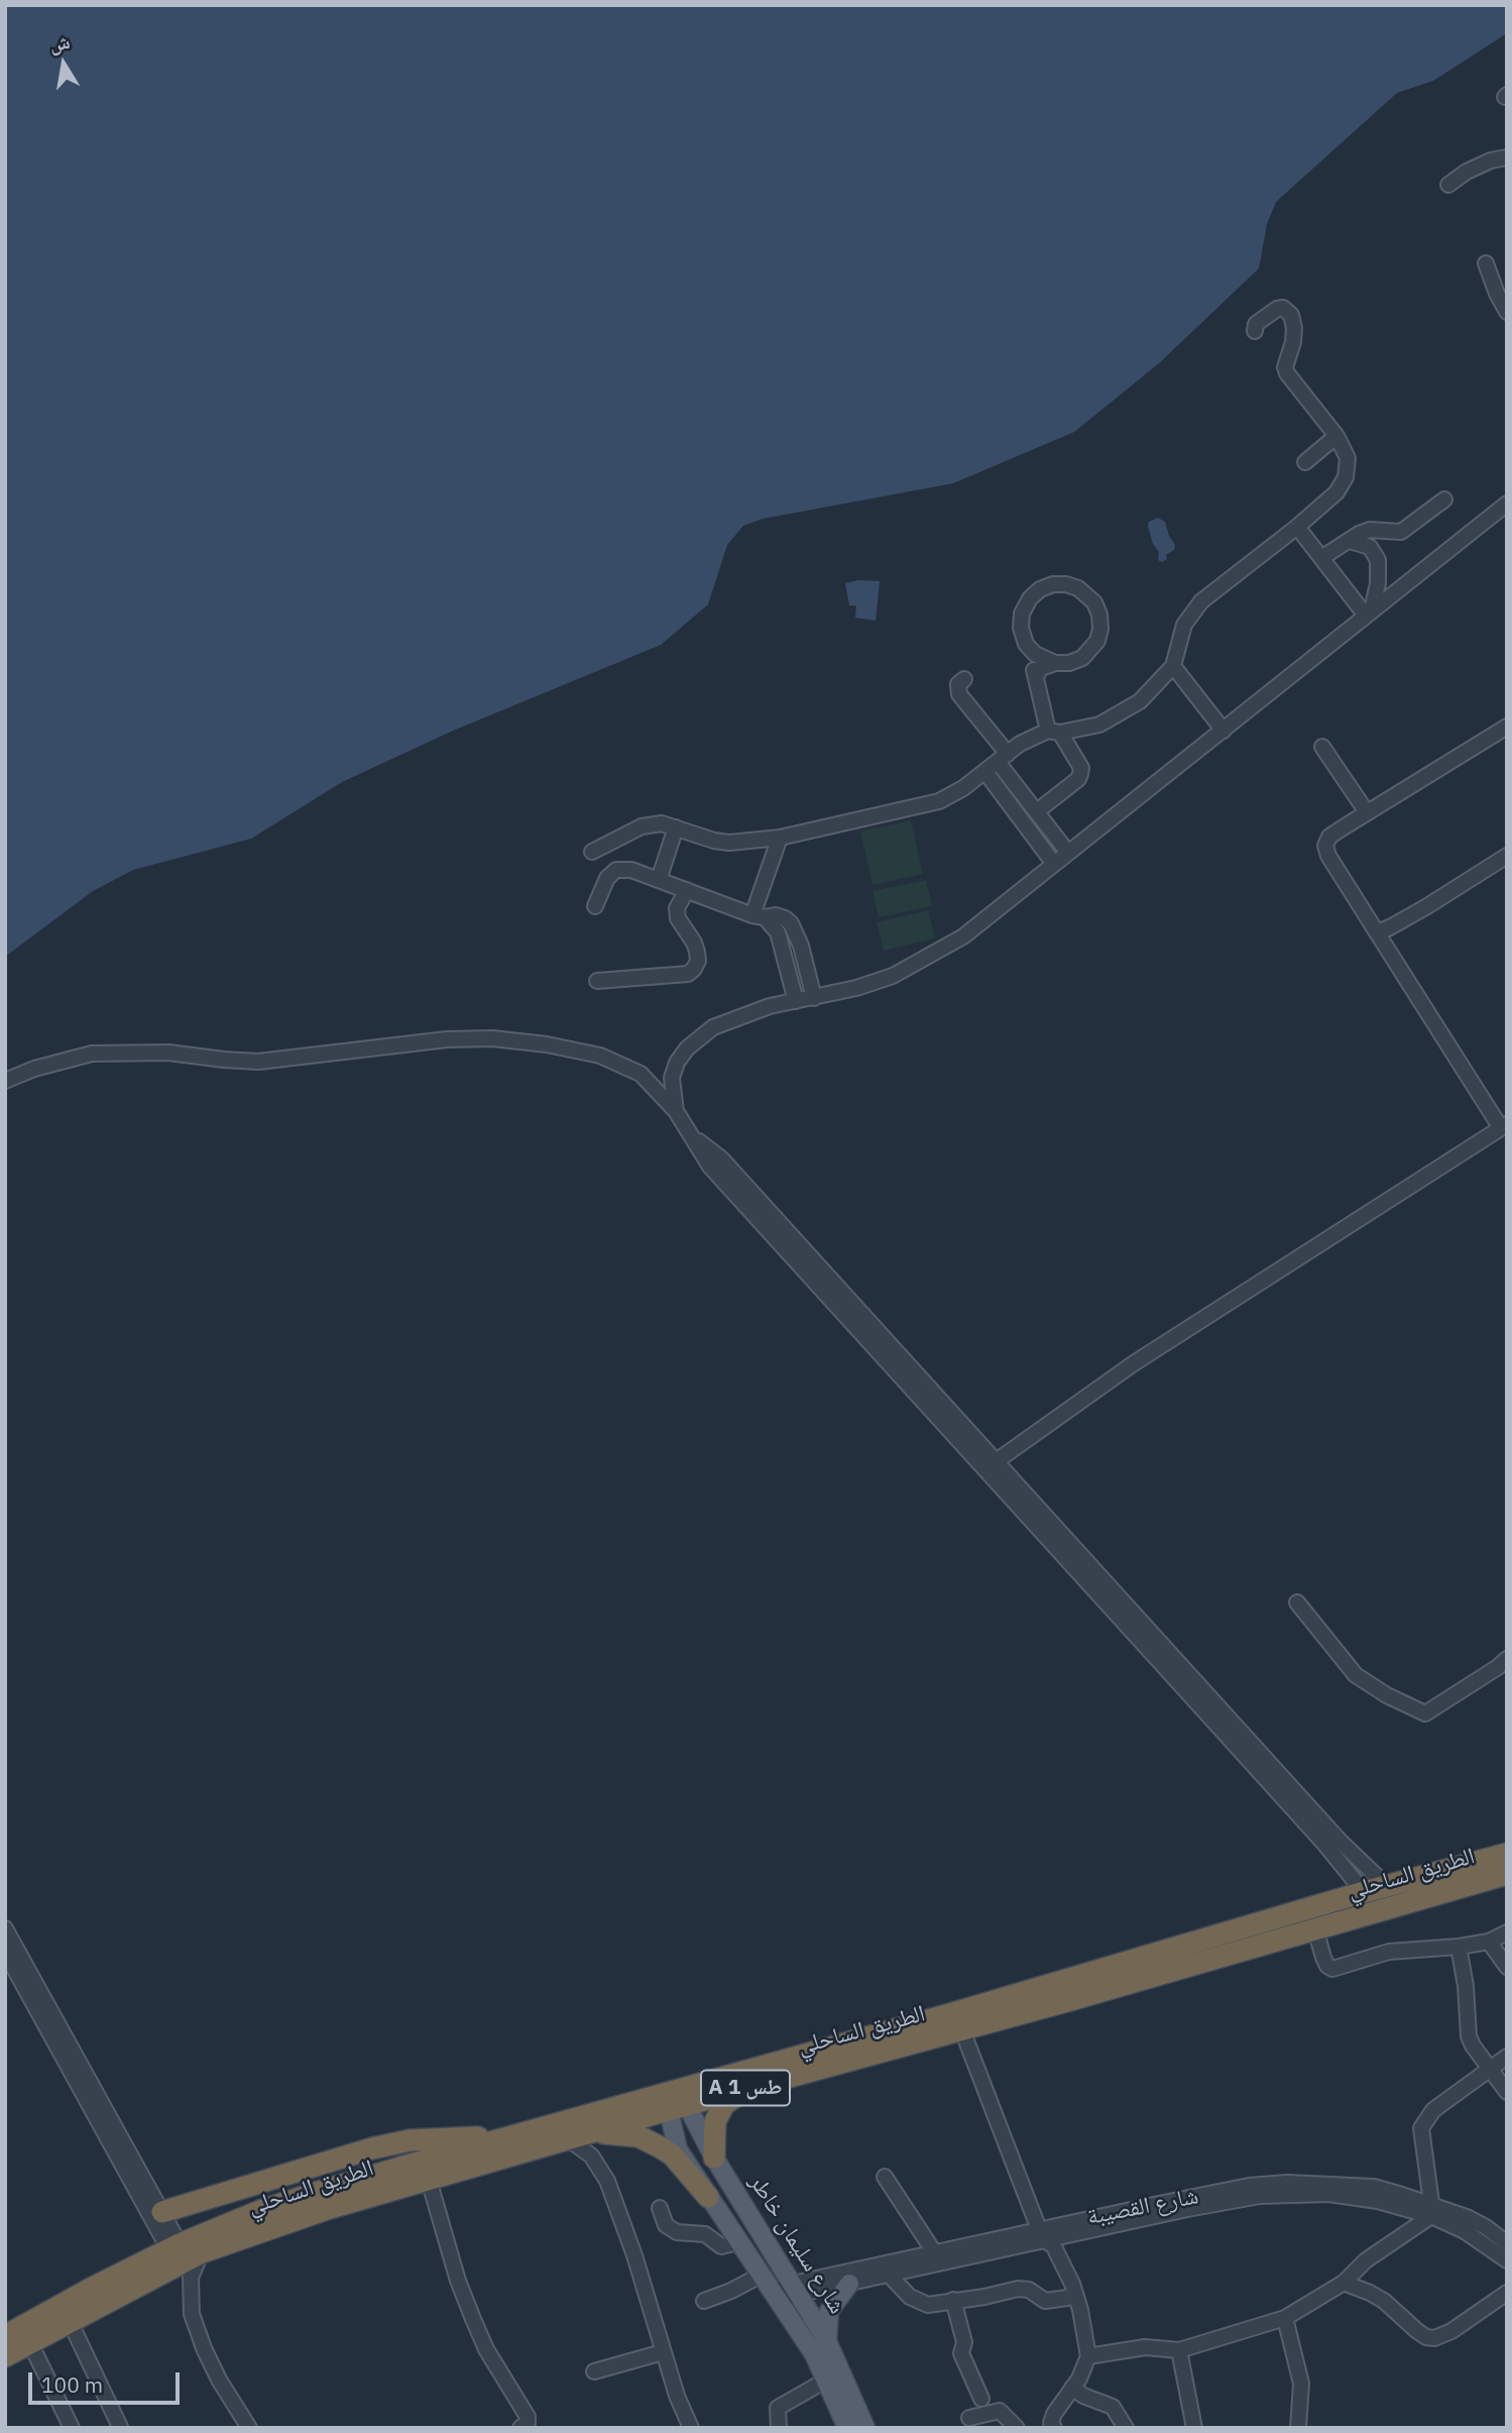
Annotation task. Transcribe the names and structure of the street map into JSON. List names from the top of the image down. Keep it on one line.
{"streets":{"highway":["الطريق الساحلي","A 1 طس"],"main road":["شارع سليمان خاطر"]},"crossings":[["الطريق الساحلي","شارع سليمان خاطر"]],"scale_bar":"100 m","north":"top"}
